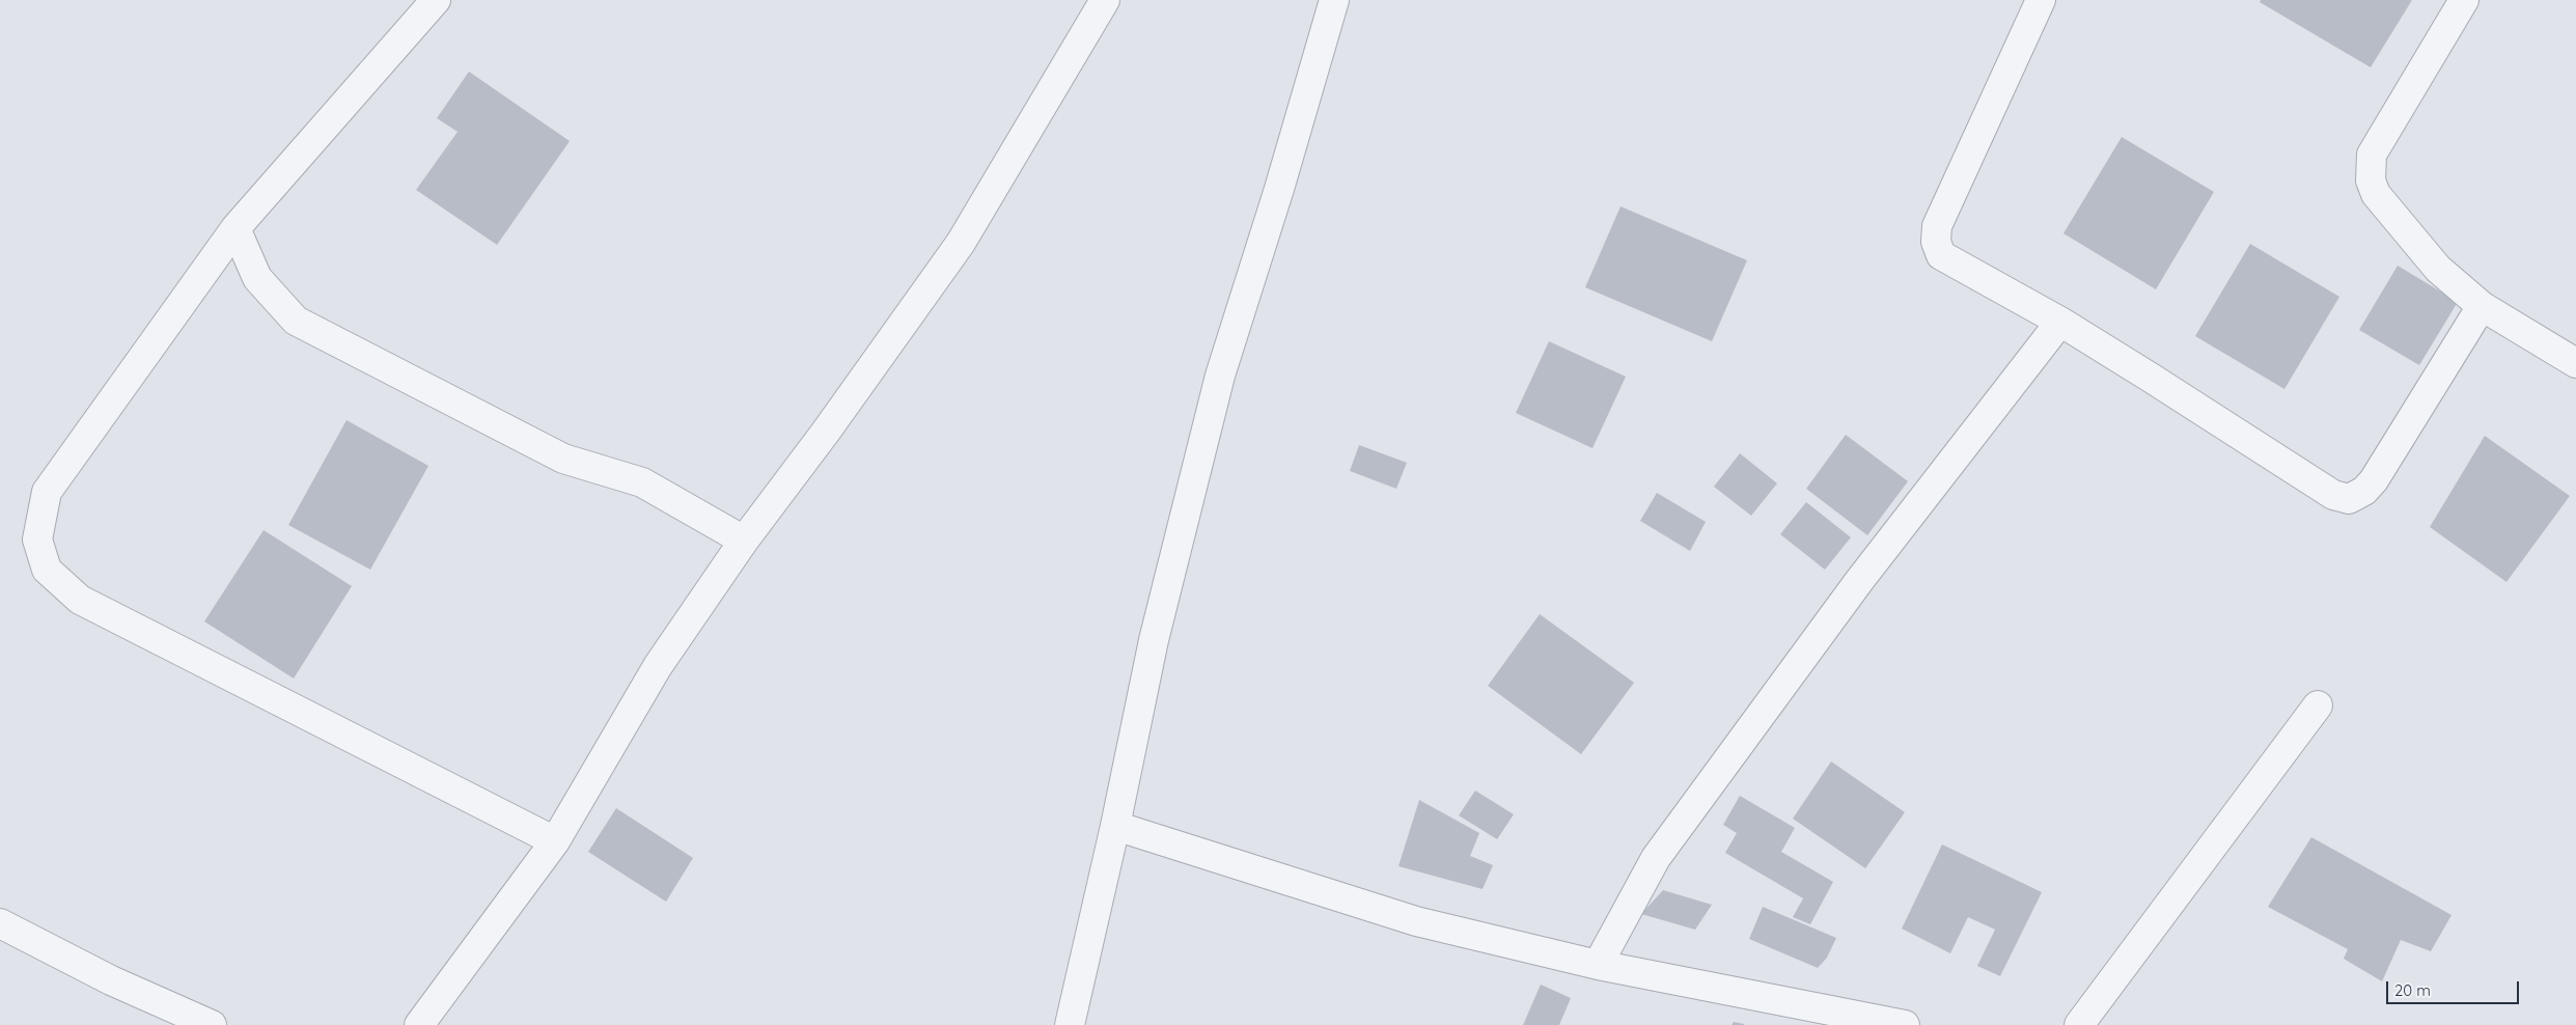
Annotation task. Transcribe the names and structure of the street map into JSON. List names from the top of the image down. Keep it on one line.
{"scale_bar":"20 m"}
